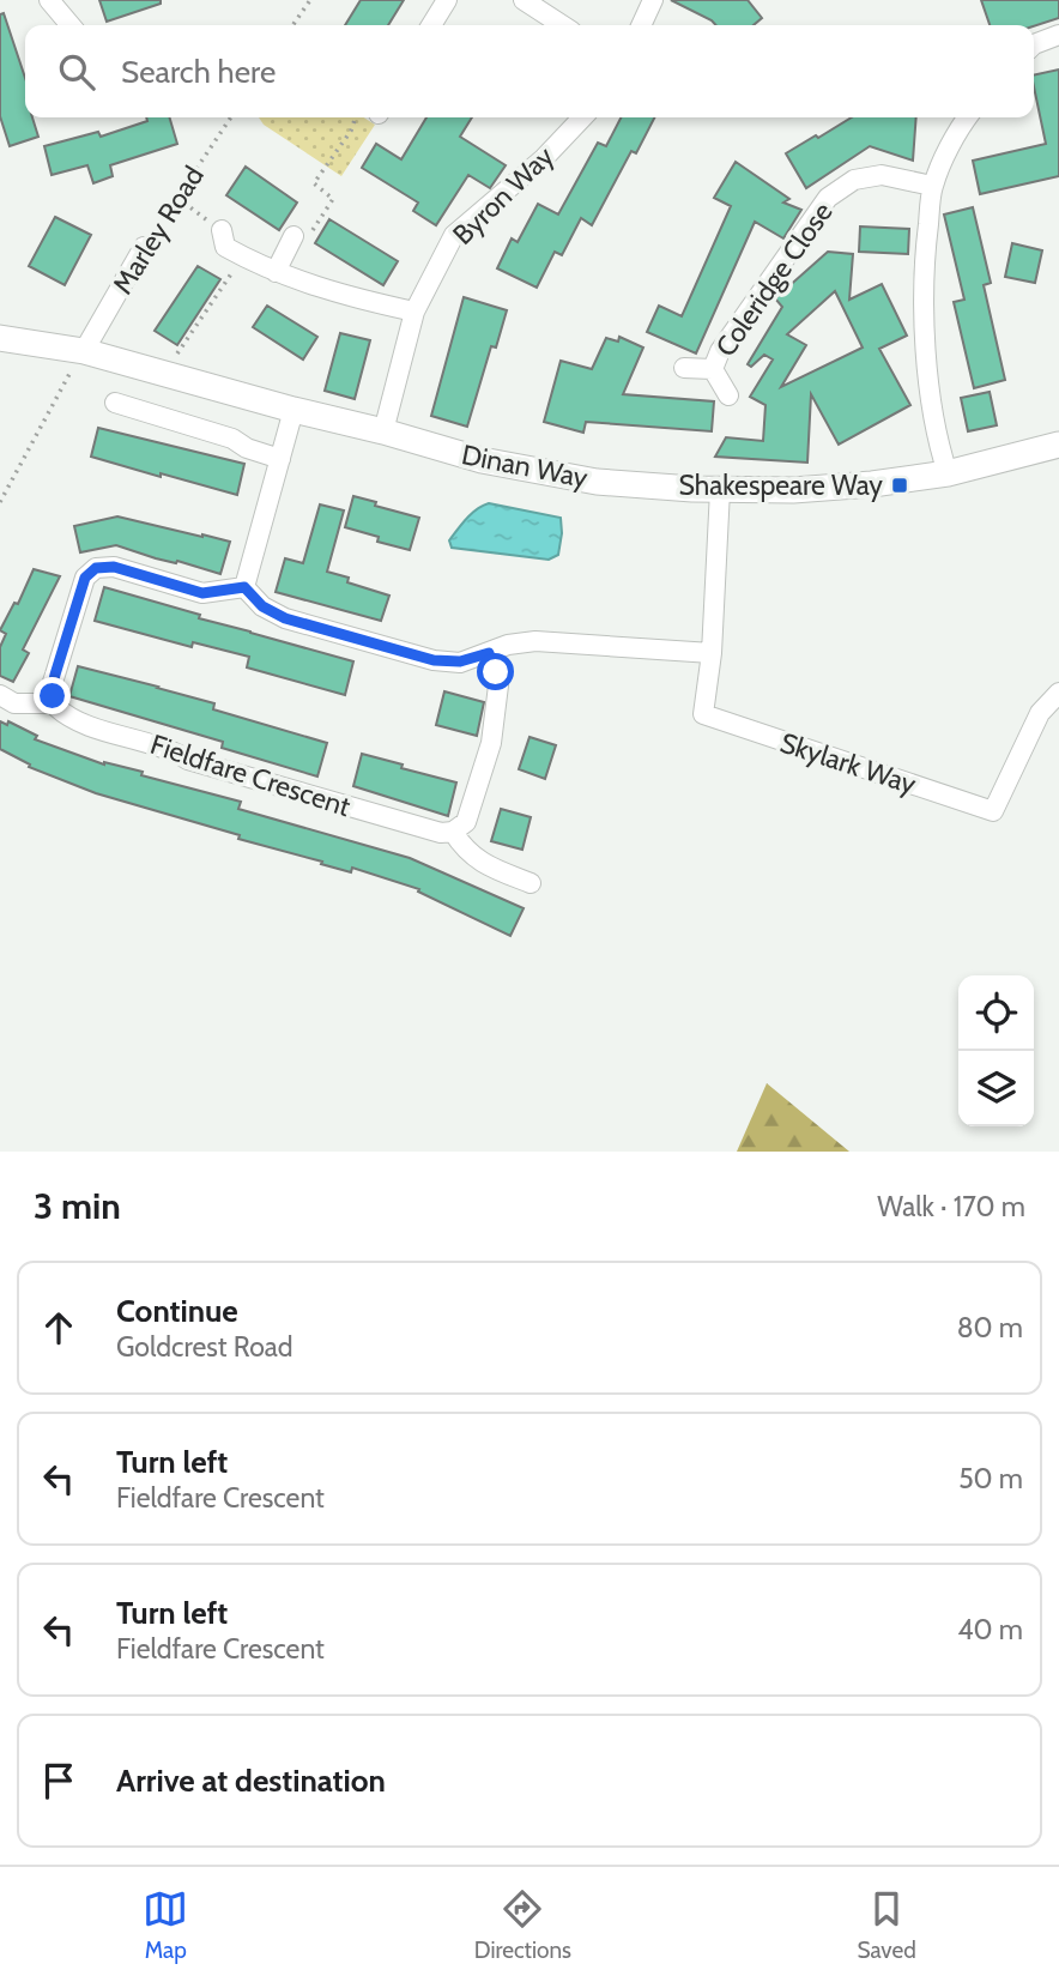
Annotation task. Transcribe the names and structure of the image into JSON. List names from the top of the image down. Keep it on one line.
{"streets":{"street":["Byron Way","Marley Road","Coleridge Close","Dinan Way","Skylark Way","Fieldfare Crescent"]},"crossings":[["Byron Way","Dinan Way"],["Marley Road","Dinan Way"]],"places":{"transit":["Shakespeare Way"]},"page":{"search":"Search here","heading":["3 min","Walk · 170 m"],"list":[["Continue","Goldcrest Road","80 m"],["Turn left","Fieldfare Crescent","50 m"],["Turn left","Fieldfare Crescent","40 m"],"Arrive at destination"],"nav":["Map","Directions","Saved"]}}
